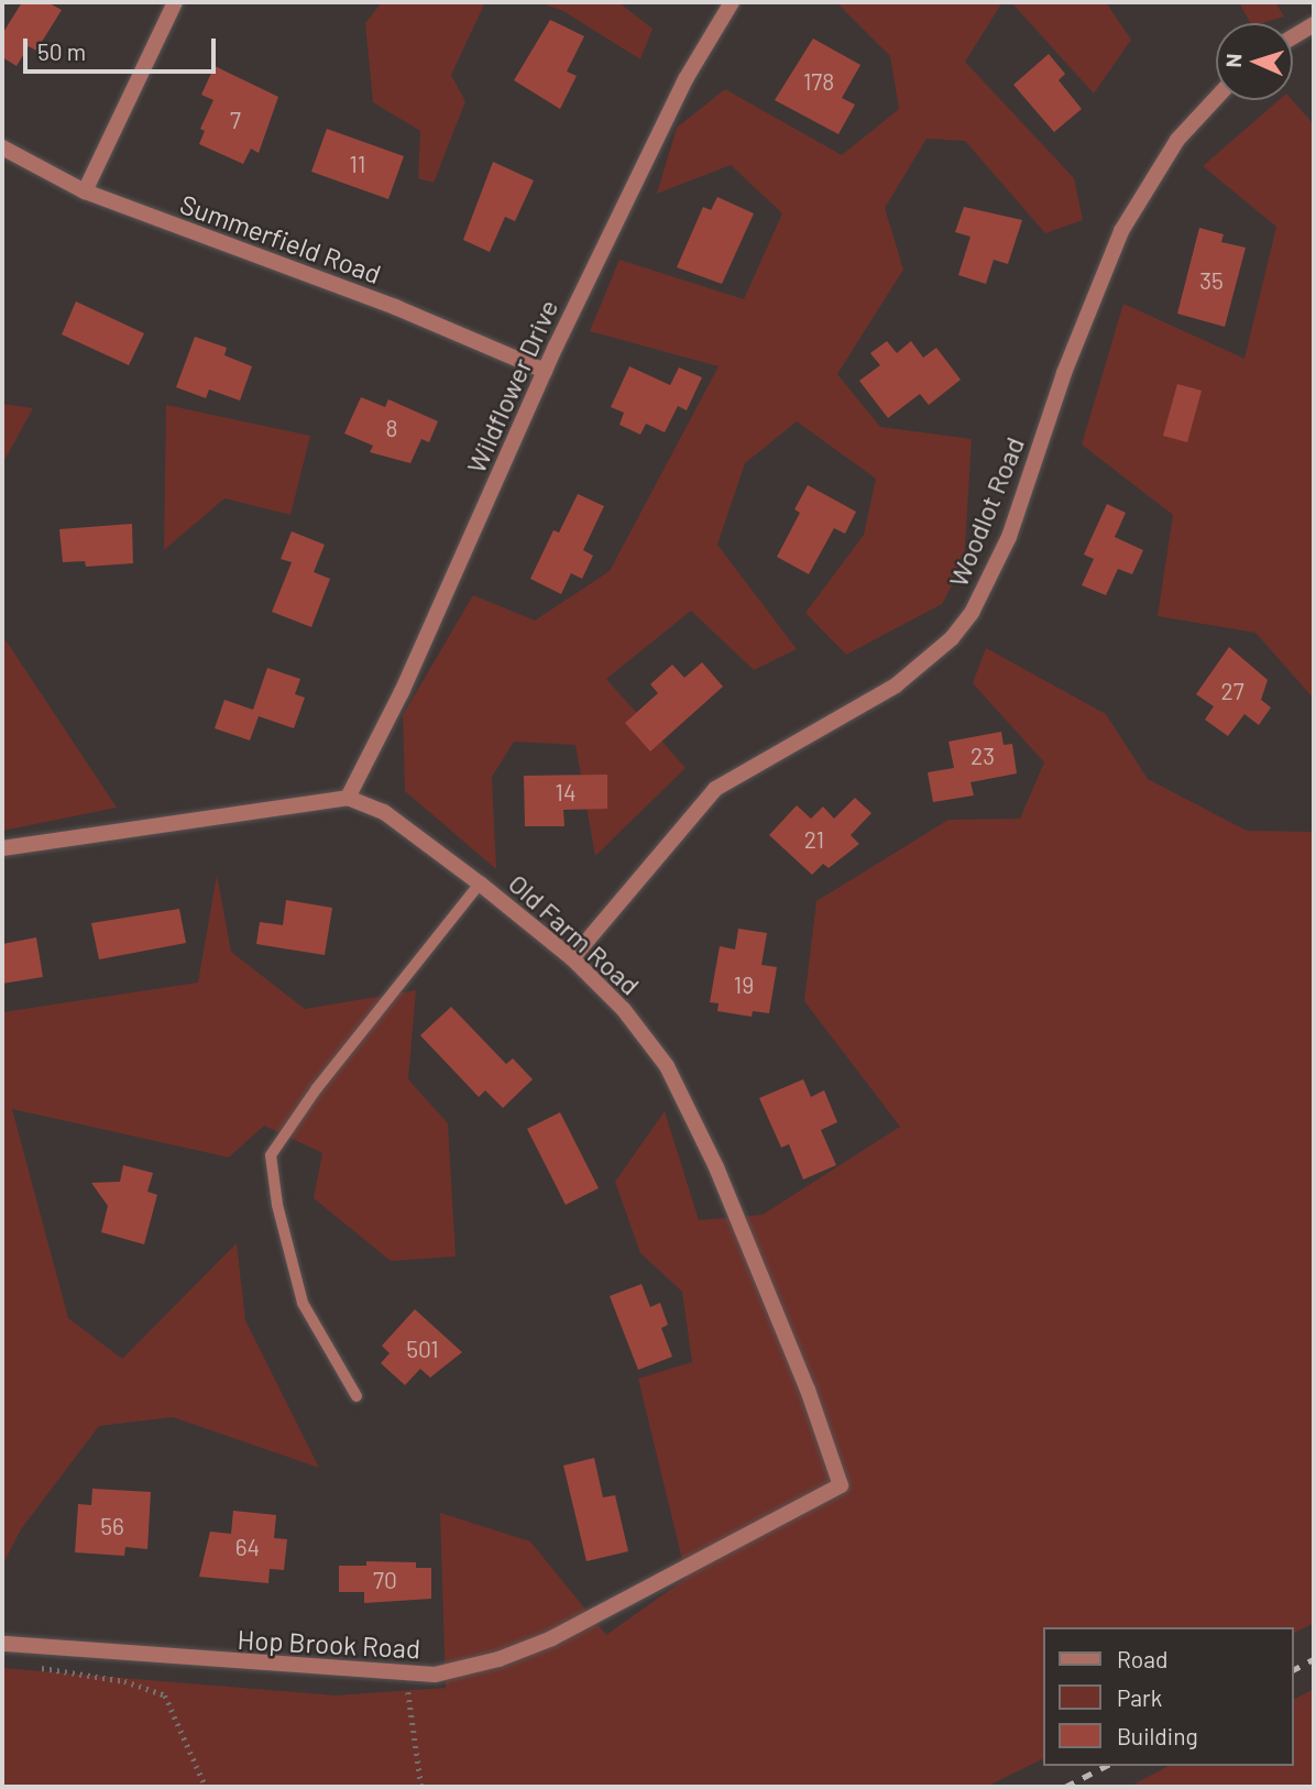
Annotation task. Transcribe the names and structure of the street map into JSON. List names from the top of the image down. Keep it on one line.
{"streets":{"street":["Summerfield Road","Wildflower Drive","Woodlot Road","Old Farm Road","Hop Brook Road"]},"crossings":[["Summerfield Road","Wildflower Drive"],["Wildflower Drive","Old Farm Road"],["Woodlot Road","Old Farm Road"],["Old Farm Road","Hop Brook Road"]],"house_numbers":["178","7","11","35","8","27","23","14","21","19","501","56","64","70"],"legend":["Road","Park","Building"],"scale_bar":"50 m","north":"left"}
